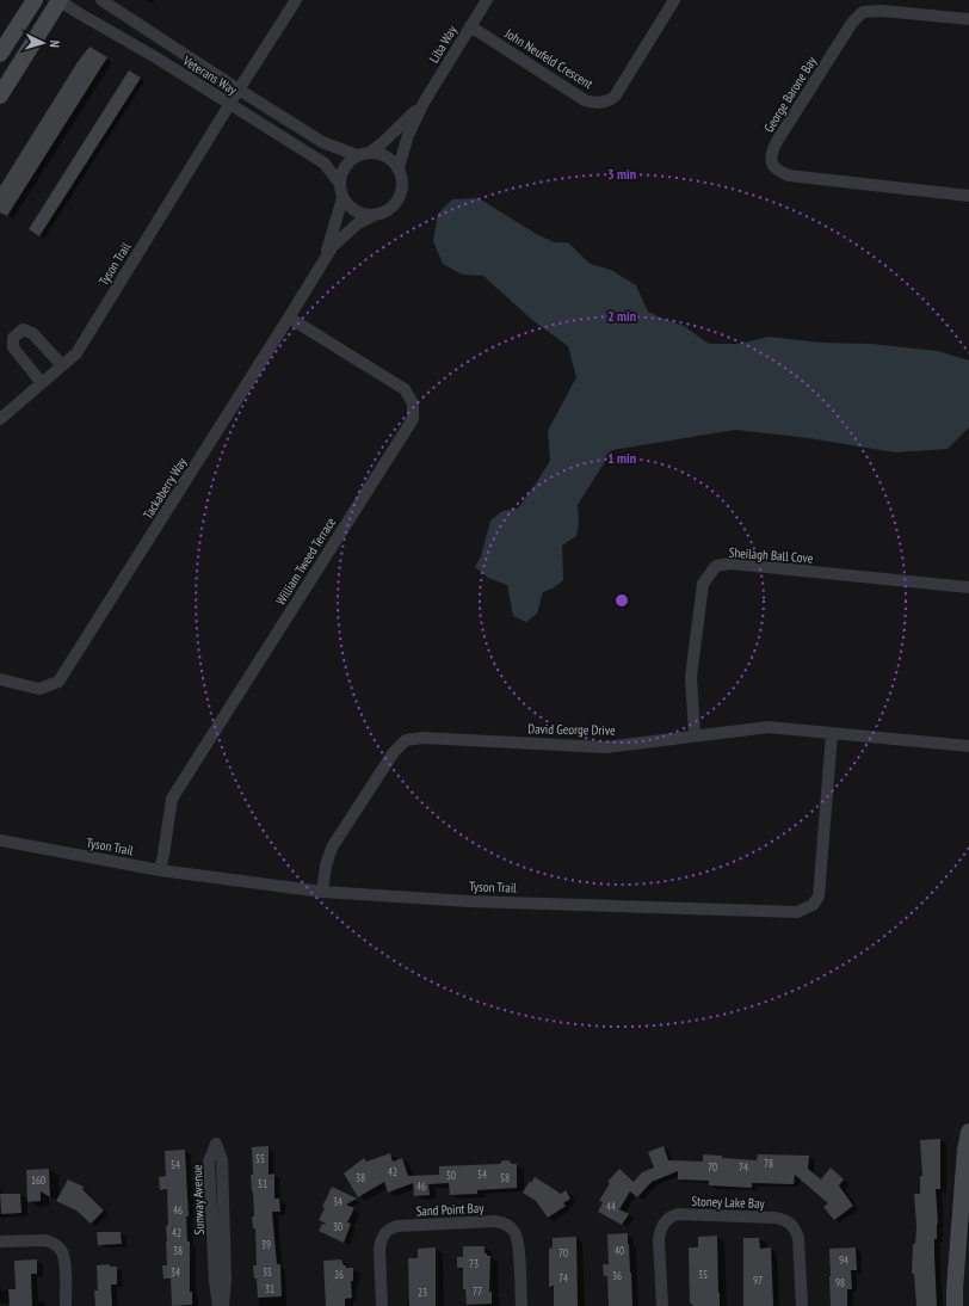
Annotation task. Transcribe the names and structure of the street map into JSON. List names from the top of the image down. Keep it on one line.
{"streets":{"street":["Liba Way","John Neufeld Crescent","Veterans Way","George Barone Bay","Tyson Trail","Tackaberry Way","Sheilagh Ball Cove","William Tweed Terrace","David George Drive","Sunway Avenue","Stoney Lake Bay","Sand Point Bay"]},"crossings":[["Liba Way","John Neufeld Crescent"],["Liba Way","Veterans Way"],["Veterans Way","Tyson Trail"],["Tyson Trail","William Tweed Terrace"],["Tyson Trail","David George Drive"],["Tackaberry Way","William Tweed Terrace"],["Sheilagh Ball Cove","David George Drive"]],"house_numbers":["55","78","54","70","74","42","54","50","38","58","160","51","46","34","44","46","30","42","39","38","40","70","94","73","34","35","26","35","36","74","97","98","31","77","23"],"north":"right","rings":["3 min","2 min","1 min"]}
